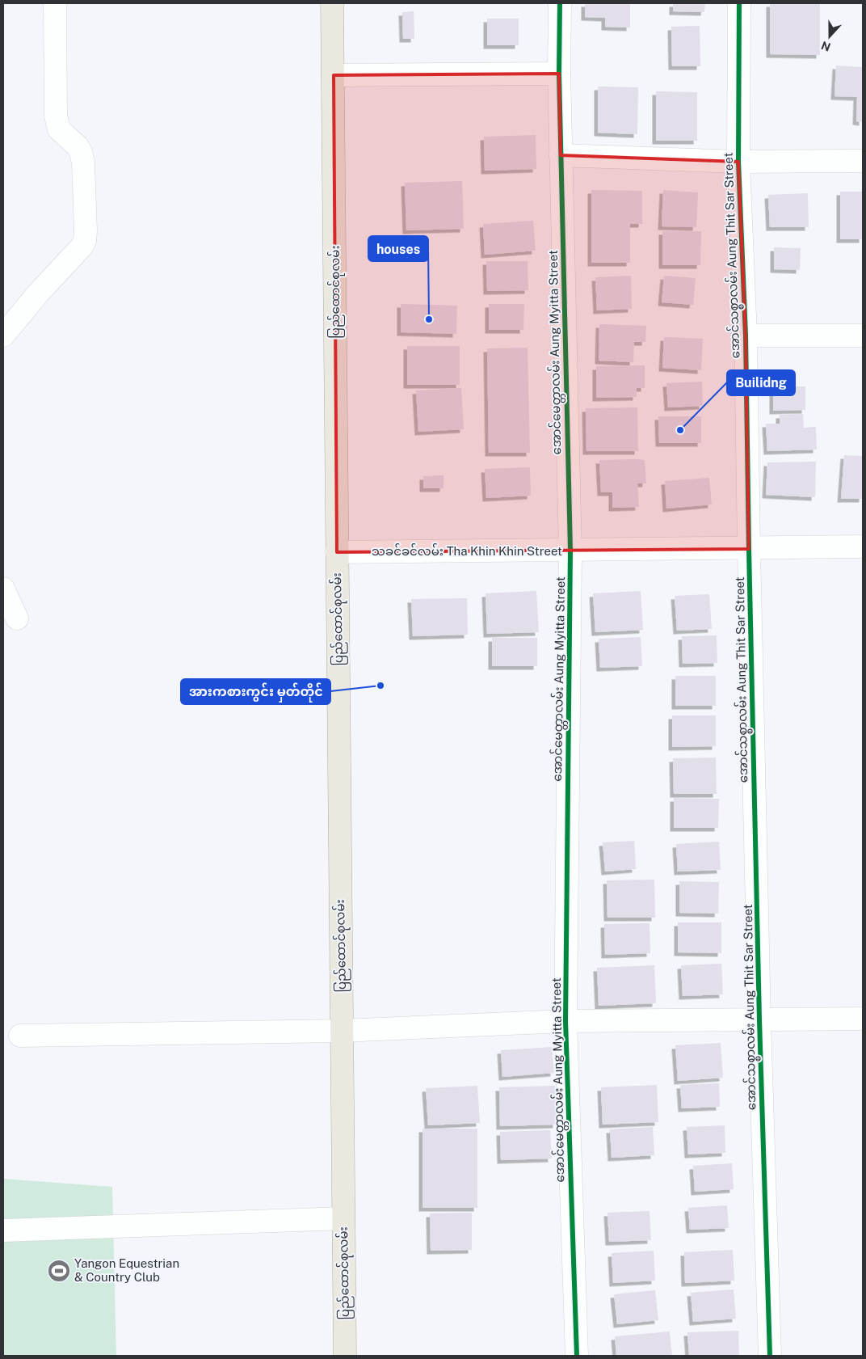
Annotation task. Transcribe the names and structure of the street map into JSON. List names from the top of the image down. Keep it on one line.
{"streets":{"main road":["ပြည်ထောင်စုလမ်း"],"street":["အောင်သစ္စာလမ်း Aung Thit Sar Street","အောင်မေတ္တာလမ်း Aung Myitta Street","သခင်ခင်လမ်း Tha Khin Khin Street"]},"crossings":[["အောင်သစ္စာလမ်း Aung Thit Sar Street","သခင်ခင်လမ်း Tha Khin Khin Street"],["ပြည်ထောင်စုလမ်း","သခင်ခင်လမ်း Tha Khin Khin Street"],["အောင်မေတ္တာလမ်း Aung Myitta Street","သခင်ခင်လမ်း Tha Khin Khin Street"]],"places":{"other":["houses","Builidng","အားကစားကွင်း မှတ်တိုင်"],"sports":["Yangon Equestrian & Country Club"]},"north":"bottom"}
